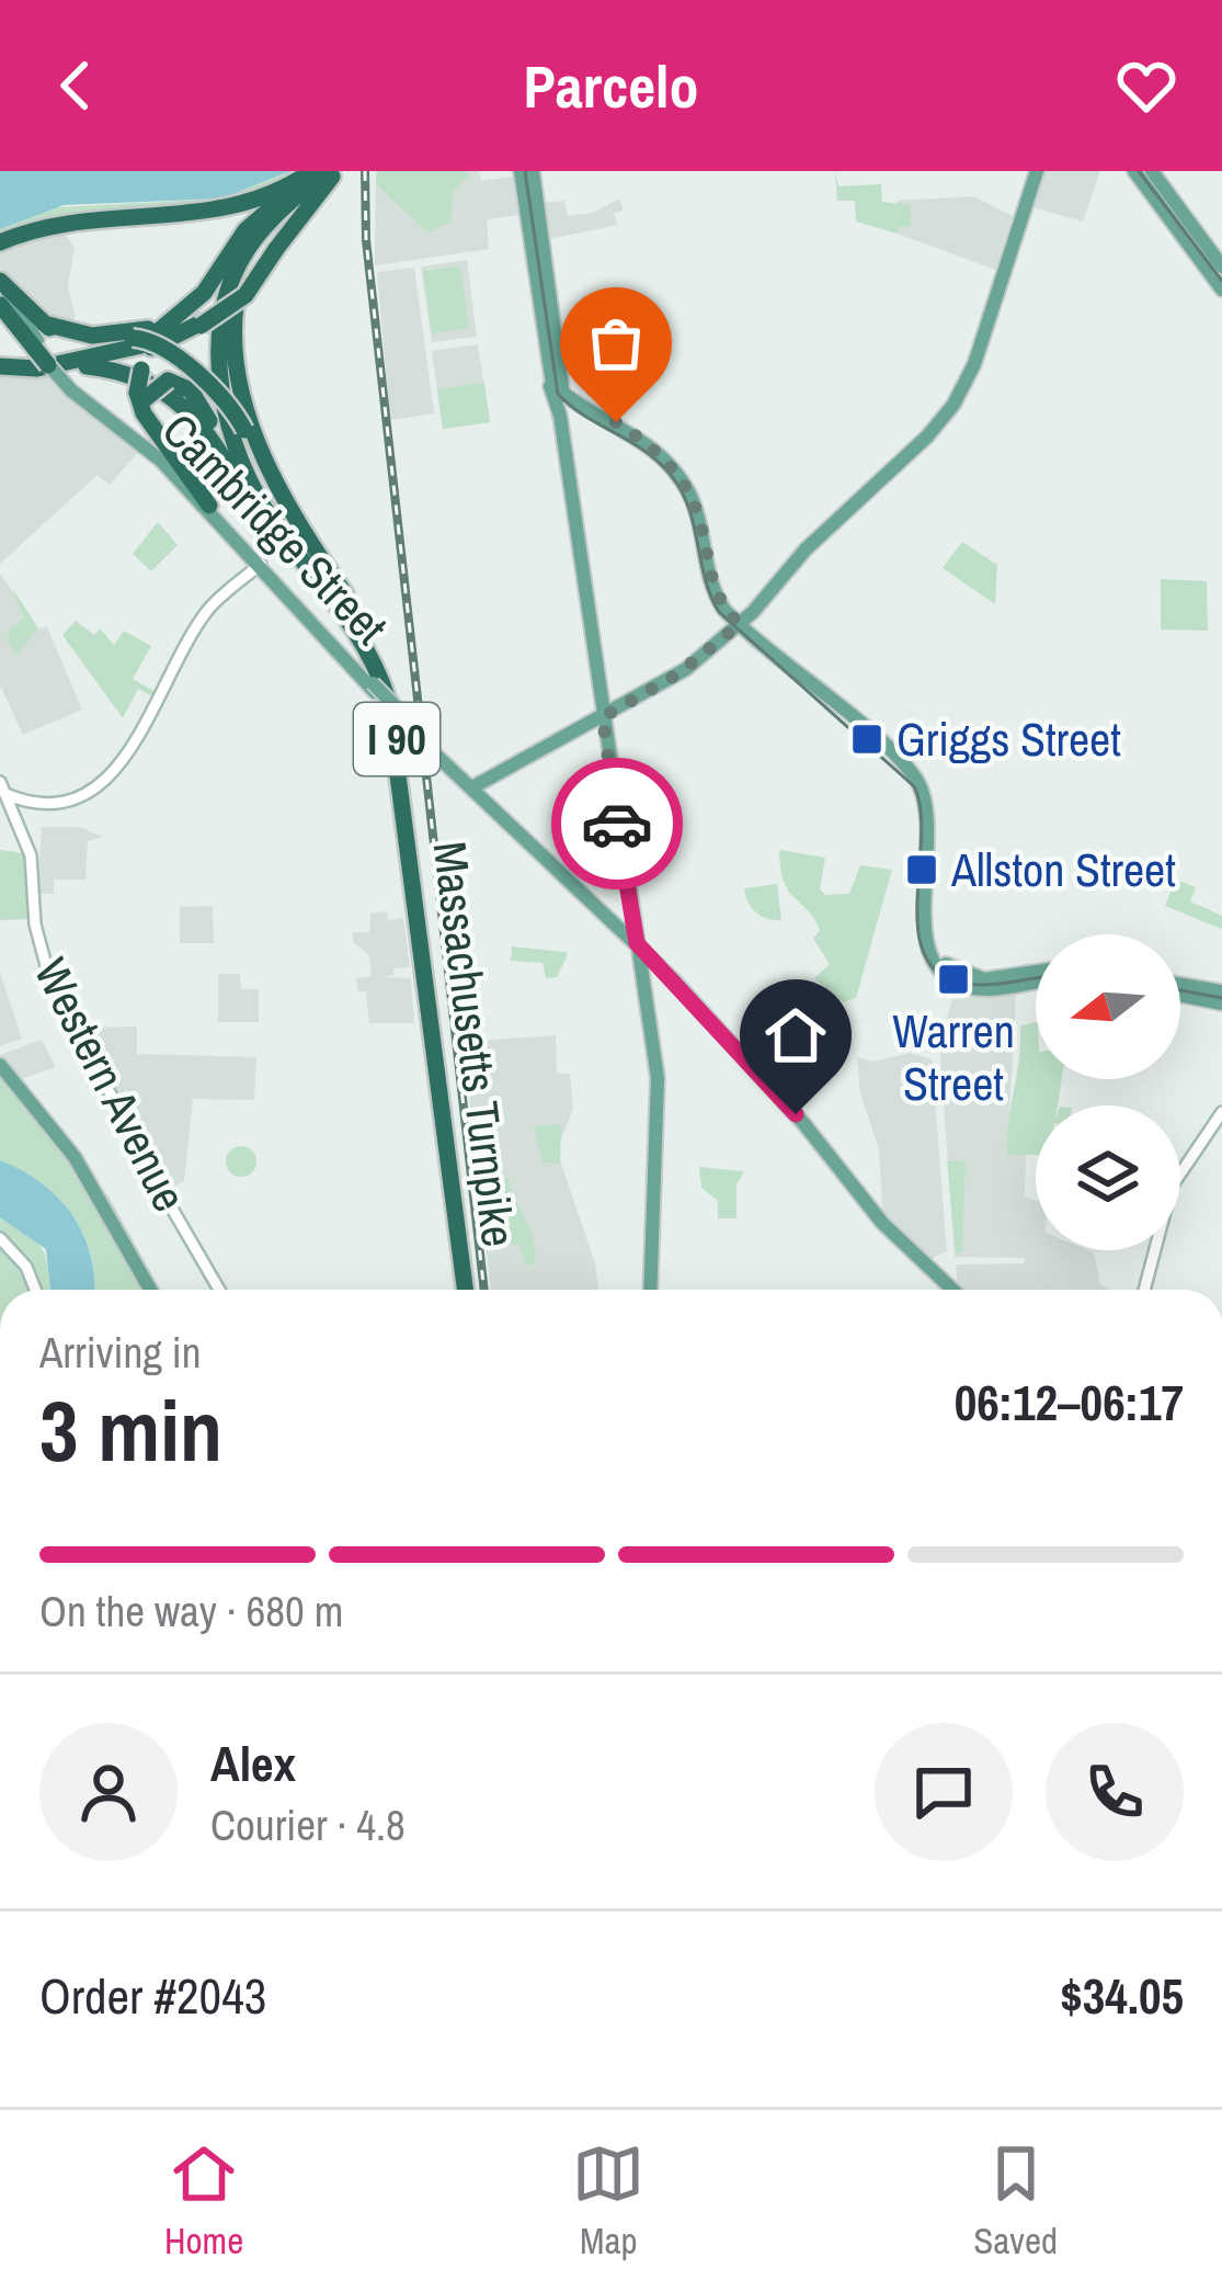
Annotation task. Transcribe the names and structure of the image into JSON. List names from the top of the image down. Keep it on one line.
{"streets":{"highway":["I 90","Massachusetts Turnpike"],"main road":["Cambridge Street","Western Avenue"]},"places":{"transit":["Griggs Street","Allston Street","Warren Street"]},"north":"left","page":{"header":"Parcelo","heading":["3 min","Arriving in","06:12–06:17"],"panel":["Alex","Courier · 4.8","Order #2043","$34.05"],"bar":"On the way · 680 m","tabs":["Home","Map","Saved"]}}
